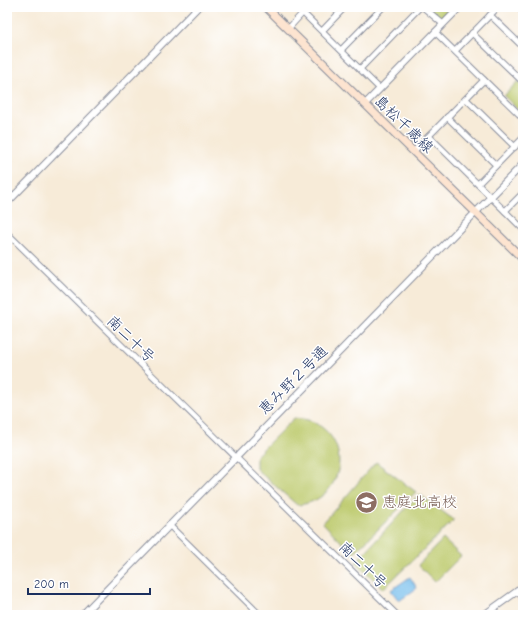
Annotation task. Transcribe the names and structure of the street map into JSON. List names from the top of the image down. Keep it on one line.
{"streets":{"main road":["島松千歳線"],"street":["南二十号","恵み野２号通"]},"crossings":[["島松千歳線","恵み野２号通"],["南二十号","恵み野２号通"]],"places":{"school or university":["恵庭北高校"]},"scale_bar":"200 m"}
